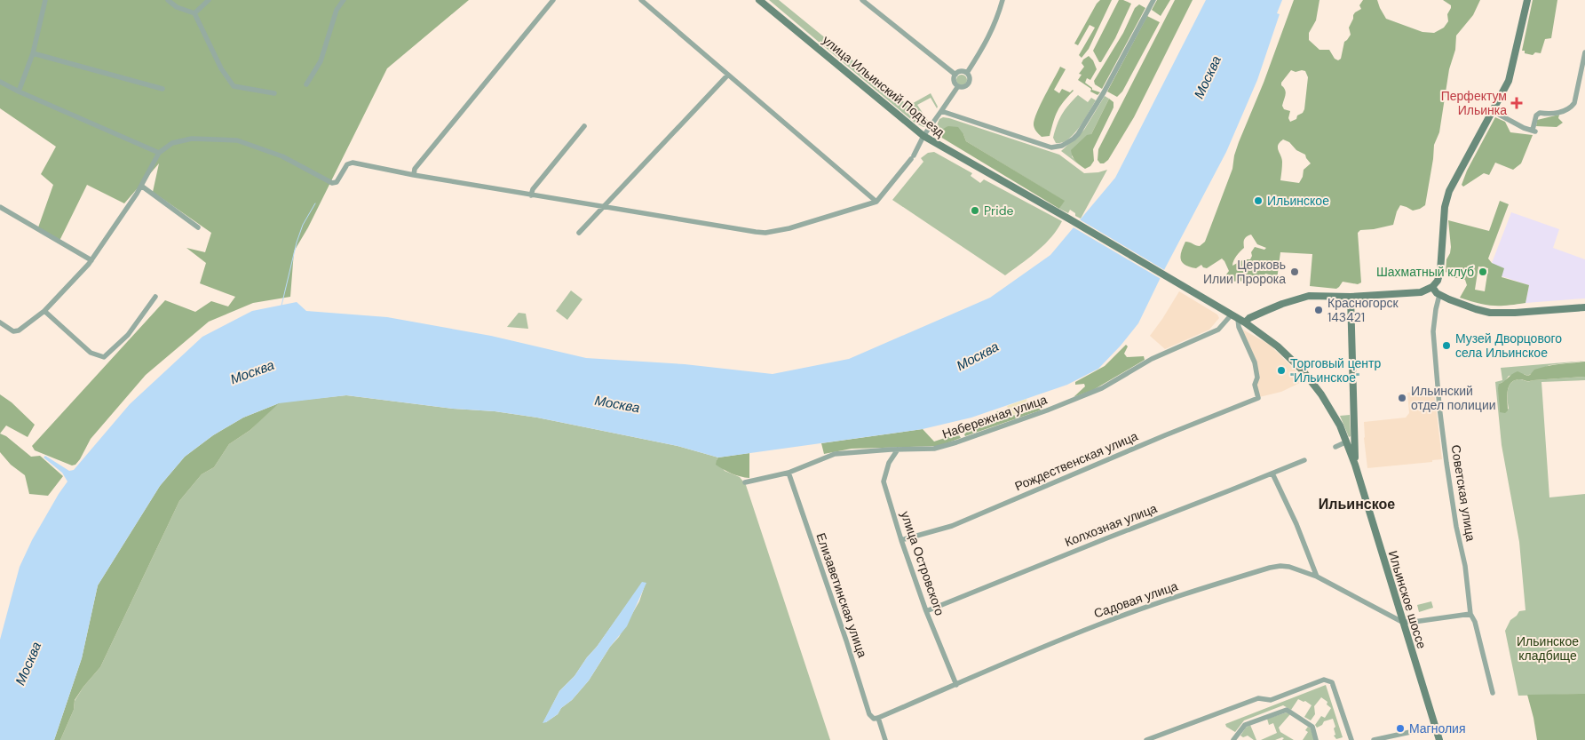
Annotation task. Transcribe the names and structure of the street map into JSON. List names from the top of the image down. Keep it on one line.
{"streets":{"main road":["улица Ильинский Подъезд","Ильинское шоссе"],"street":["Набережная улица","Рождественская улица","Советская улица","Колхозная улица","улица Островского","Елизаветинская улица","Садовая улица"]},"crossings":[["улица Ильинский Подъезд","Ильинское шоссе"],["Набережная улица","Рождественская улица"],["Набережная улица","улица Островского"],["Набережная улица","Елизаветинская улица"],["Набережная улица","Ильинское шоссе"],["Рождественская улица","улица Островского"],["Рождественская улица","Ильинское шоссе"],["Колхозная улица","улица Островского"],["улица Островского","Садовая улица"],["Елизаветинская улица","Садовая улица"],["Садовая улица","Ильинское шоссе"]],"districts":["Ильинское"],"water":["Москва"],"parks":["Ильинское кладбище"],"places":{"health":["Перфектум Ильинка"],"other":["Ильинское","Pride","Церковь Илии Пророка","Шахматный клуб","Красногорск 143421","Музей Дворцового села Ильинское","Торговый центр \"Ильинское\"","Ильинский отдел полиции","Магнолия"]}}
